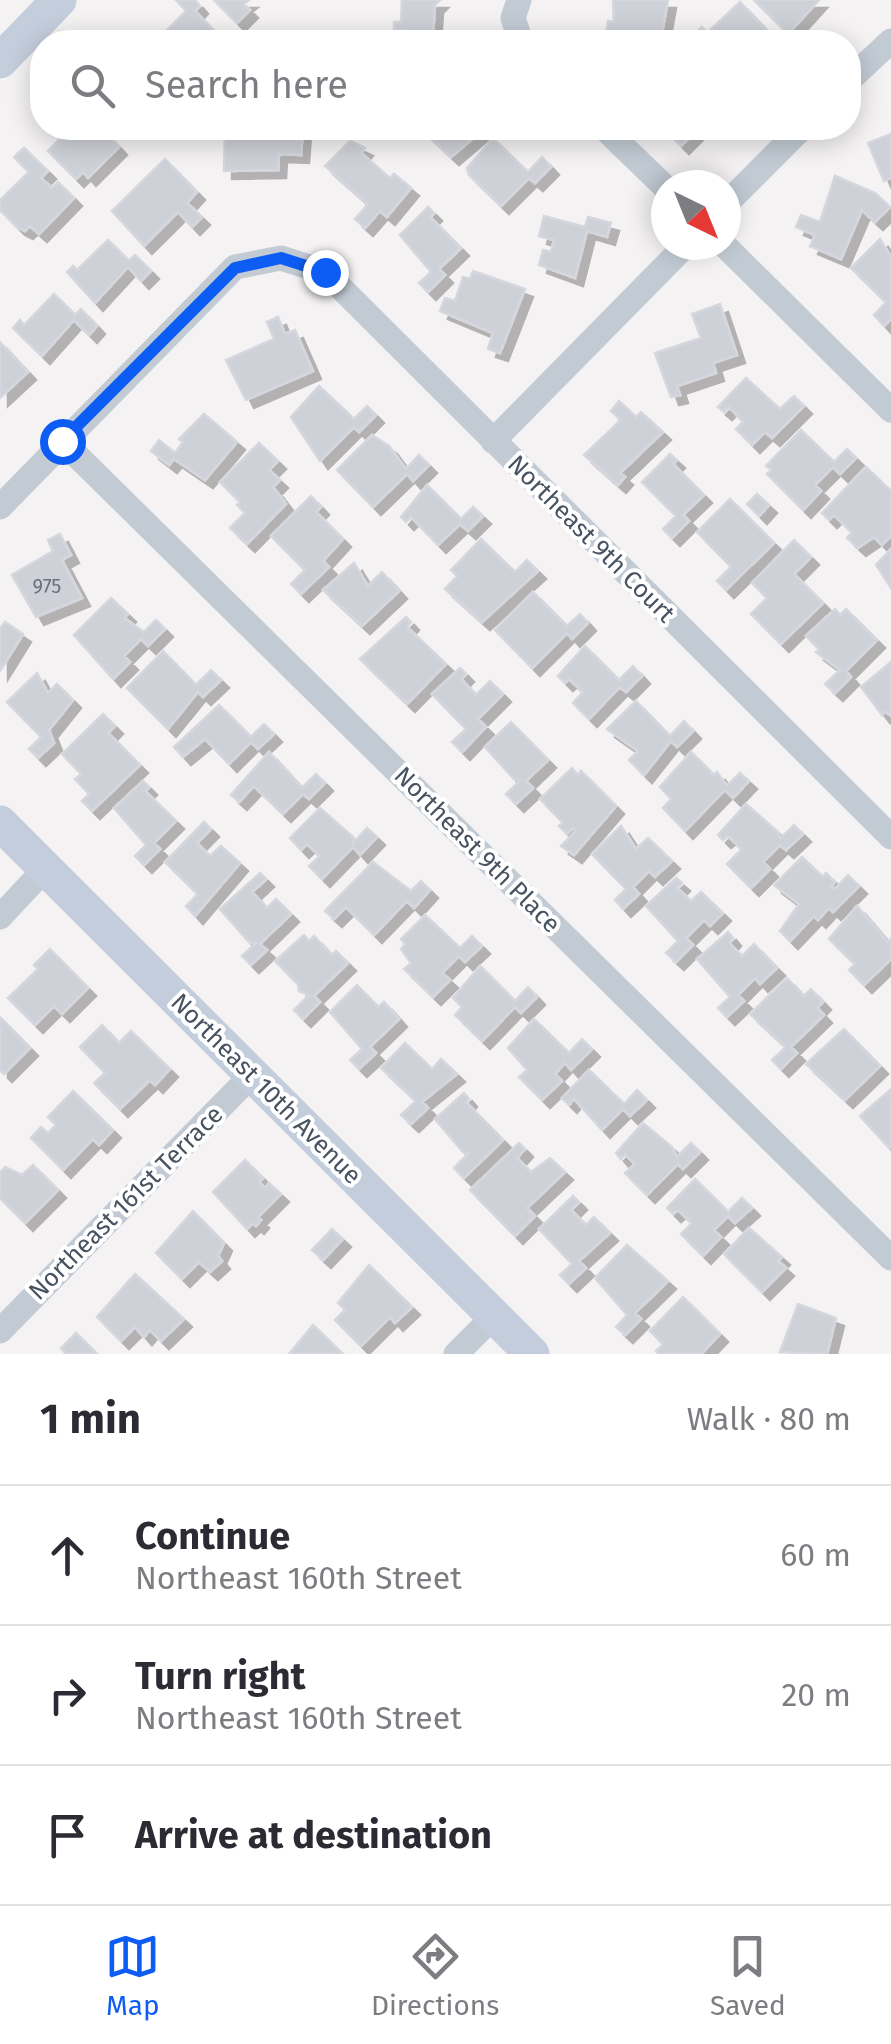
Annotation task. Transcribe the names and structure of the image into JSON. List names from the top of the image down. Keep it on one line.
{"streets":{"street":["Northeast 9th Court","Northeast 9th Place","Northeast 10th Avenue","Northeast 161st Terrace"]},"crossings":[["Northeast 9th Court","Northeast 9th Place"],["Northeast 10th Avenue","Northeast 161st Terrace"]],"house_numbers":["975"],"north":"bottom right","page":{"search":"Search here","heading":["1 min","Walk · 80 m"],"list":[["Continue","Northeast 160th Street","60 m"],["Turn right","Northeast 160th Street","20 m"],"Arrive at destination"],"nav":["Map","Directions","Saved"]}}
